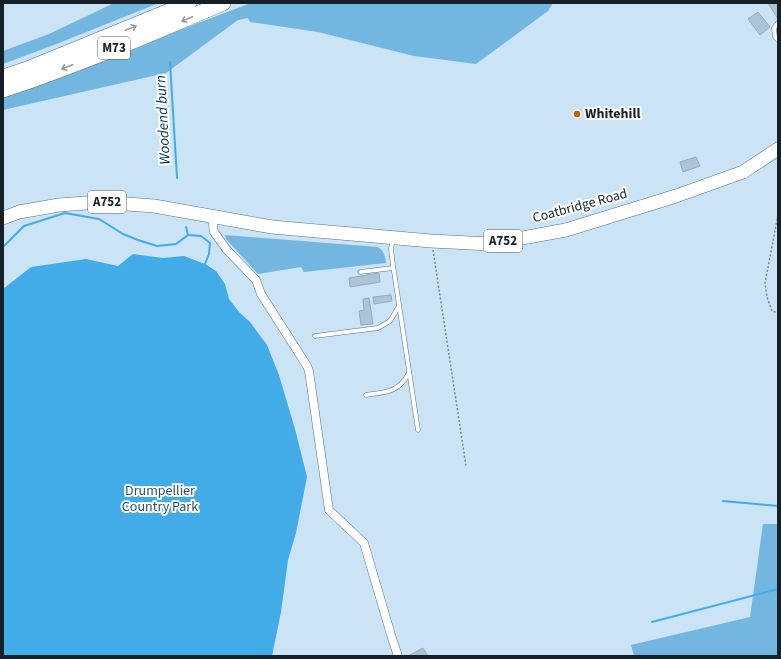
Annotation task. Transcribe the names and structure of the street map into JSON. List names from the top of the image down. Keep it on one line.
{"streets":{"highway":["M73"],"main road":["A752","Coatbridge Road"]},"crossings":[["A752","Coatbridge Road"]],"water":["Woodend burn"],"parks":["Drumpellier Country Park"],"places":["Whitehill"]}
